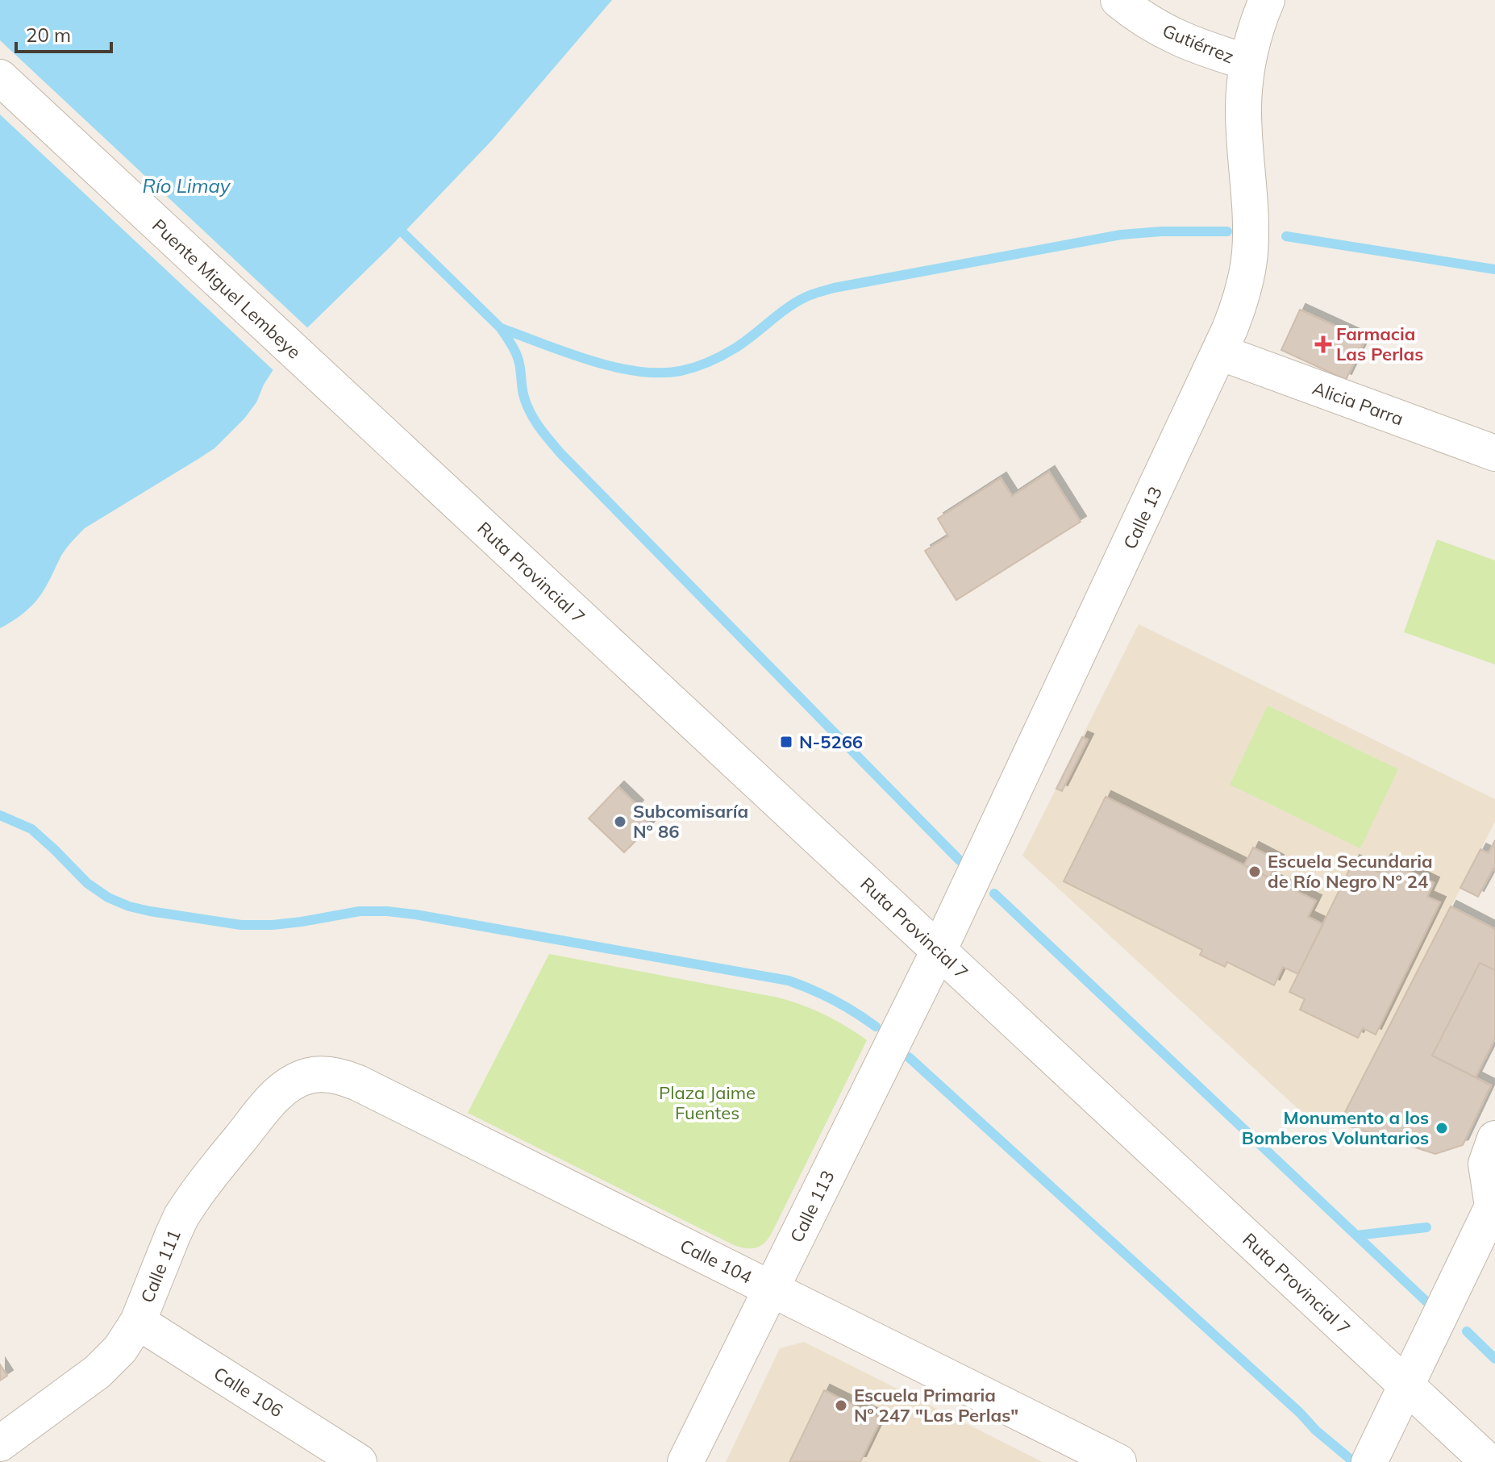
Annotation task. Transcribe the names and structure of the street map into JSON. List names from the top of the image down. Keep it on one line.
{"streets":{"street":["Gutiérrez","Puente Miguel Lembeye","Alicia Parra","Calle 13","Ruta Provincial 7","Calle 113","Calle 104","Calle 111","Calle 106"]},"crossings":[["Gutiérrez","Calle 13"],["Puente Miguel Lembeye","Ruta Provincial 7"],["Alicia Parra","Calle 13"],["Calle 13","Ruta Provincial 7"],["Calle 13","Calle 113"],["Ruta Provincial 7","Calle 113"],["Calle 113","Calle 104"],["Calle 104","Calle 111"],["Calle 111","Calle 106"]],"water":["Río Limay"],"parks":["Plaza Jaime Fuentes"],"places":{"health":["Farmacia Las Perlas"],"transit":["N-5266"],"other":["Subcomisaría N° 86","Escuela Secundaria de Río Negro N° 24","Monumento a los Bomberos Voluntarios","Escuela Primaria Nº 247 \"Las Perlas\""]},"scale_bar":"20 m"}
